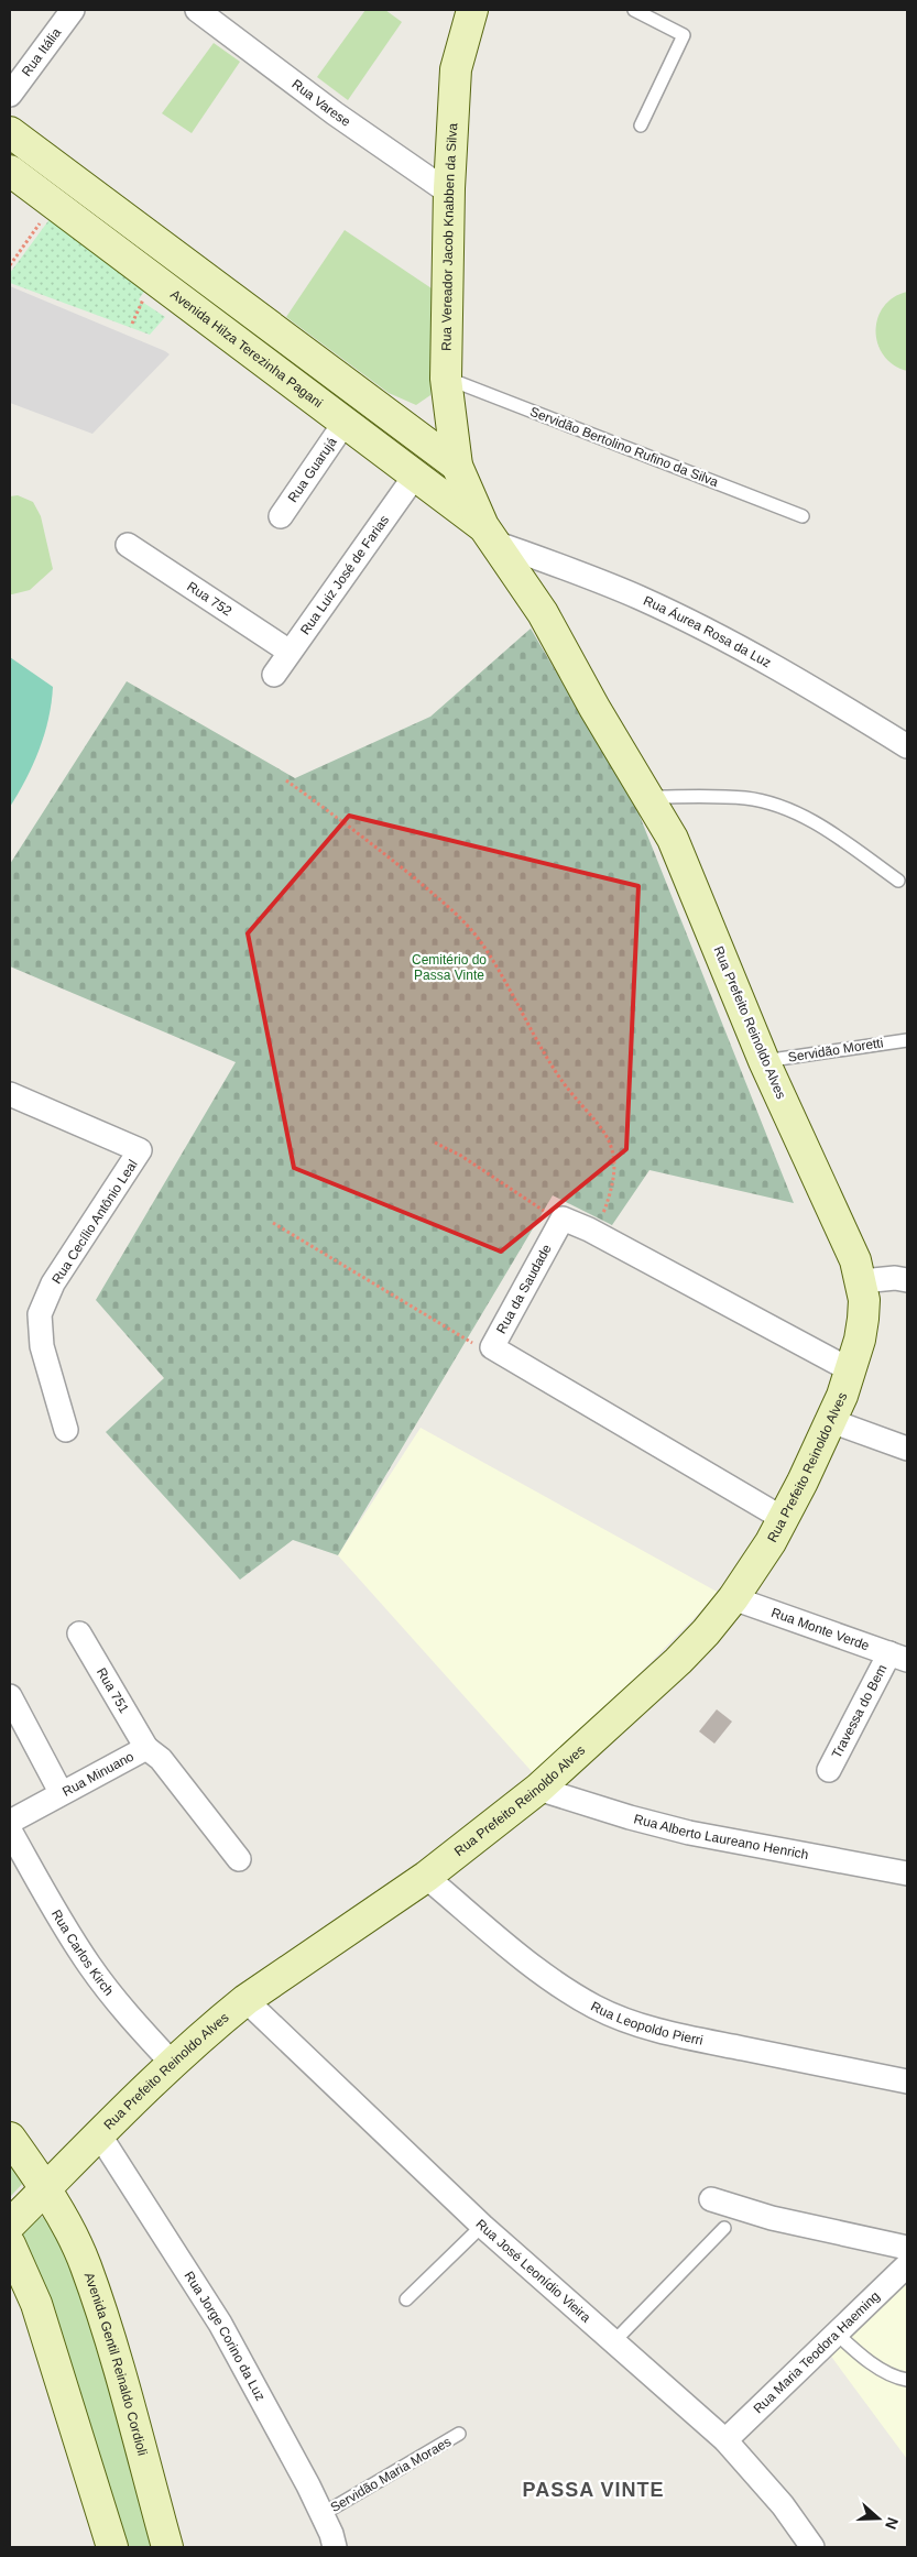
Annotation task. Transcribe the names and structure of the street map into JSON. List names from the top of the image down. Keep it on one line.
{"streets":{"main road":["Rua Vereador Jacob Knabben da Silva","Avenida Hilza Terezinha Pagani","Rua Prefeito Reinoldo Alves","Avenida Gentil Reinaldo Cordioli"],"street":["Rua Itália","Rua Varese","Rua Guarujá","Rua Luiz José de Farias","Rua 752","Rua Áurea Rosa da Luz","Rua Cecílio Antônio Leal","Rua da Saudade","Rua Monte Verde","Rua 751","Travessa do Bem","Rua Minuano","Rua Alberto Laureano Henrich","Rua Carlos Kirch","Rua Leopoldo Pierri","Rua José Leonídio Vieira","Rua Jorge Corino da Luz","Rua Maria Teodora Haeming"],"lane":["Servidão Bertolino Rufino da Silva","Servidão Moretti","Servidão Maria Moraes"]},"crossings":[["Rua Varese","Rua Vereador Jacob Knabben da Silva"],["Rua Vereador Jacob Knabben da Silva","Servidão Bertolino Rufino da Silva"],["Rua Vereador Jacob Knabben da Silva","Rua Prefeito Reinoldo Alves"],["Avenida Hilza Terezinha Pagani","Rua Guarujá"],["Avenida Hilza Terezinha Pagani","Rua Luiz José de Farias"],["Avenida Hilza Terezinha Pagani","Rua Áurea Rosa da Luz"],["Avenida Hilza Terezinha Pagani","Rua Prefeito Reinoldo Alves"],["Rua Luiz José de Farias","Rua 752"],["Rua Áurea Rosa da Luz","Rua Prefeito Reinoldo Alves"],["Rua Prefeito Reinoldo Alves","Servidão Moretti"],["Rua Prefeito Reinoldo Alves","Rua da Saudade"],["Rua Prefeito Reinoldo Alves","Rua Monte Verde"],["Rua Prefeito Reinoldo Alves","Rua Alberto Laureano Henrich"],["Rua Prefeito Reinoldo Alves","Rua Carlos Kirch"],["Rua Prefeito Reinoldo Alves","Rua Leopoldo Pierri"],["Rua Prefeito Reinoldo Alves","Rua José Leonídio Vieira"],["Rua Prefeito Reinoldo Alves","Rua Jorge Corino da Luz"],["Rua Prefeito Reinoldo Alves","Avenida Gentil Reinaldo Cordioli"],["Rua Monte Verde","Travessa do Bem"],["Rua 751","Rua Minuano"],["Rua José Leonídio Vieira","Rua Maria Teodora Haeming"],["Rua Jorge Corino da Luz","Servidão Maria Moraes"]],"districts":["PASSA VINTE"],"parks":["Cemitério do Passa Vinte"],"north":"right"}
